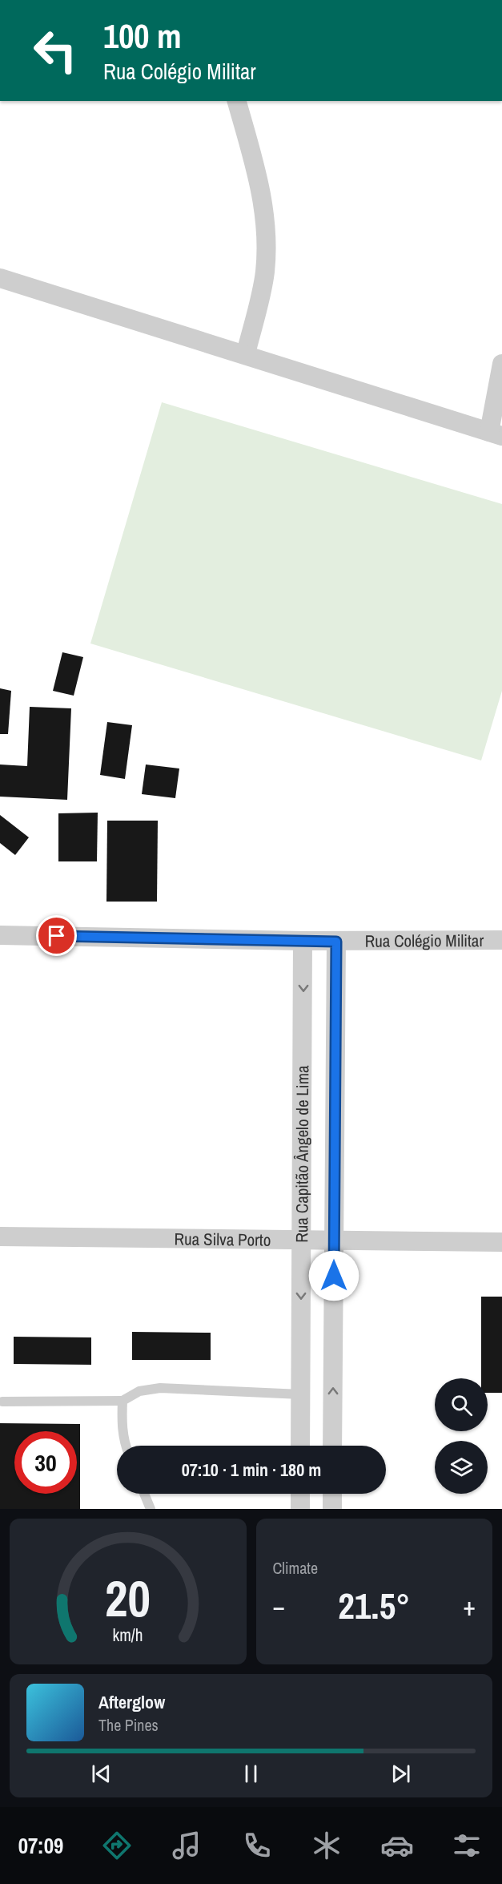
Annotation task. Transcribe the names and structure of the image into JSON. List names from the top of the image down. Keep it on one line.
{"streets":{"street":["Rua Colégio Militar","Rua Capitão Ângelo de Lima","Rua Silva Porto"]},"crossings":[["Rua Colégio Militar","Rua Capitão Ângelo de Lima"],["Rua Capitão Ângelo de Lima","Rua Silva Porto"]],"page":{"turn":["100 m","Rua Colégio Militar"],"limit":"30","trip":"07:10 · 1 min · 180 m","tile":"Climate","heat":["−","21.5°","+"],"song":["Afterglow","The Pines"],"tabs":"07:09","gauge":["20","km/h"]}}
